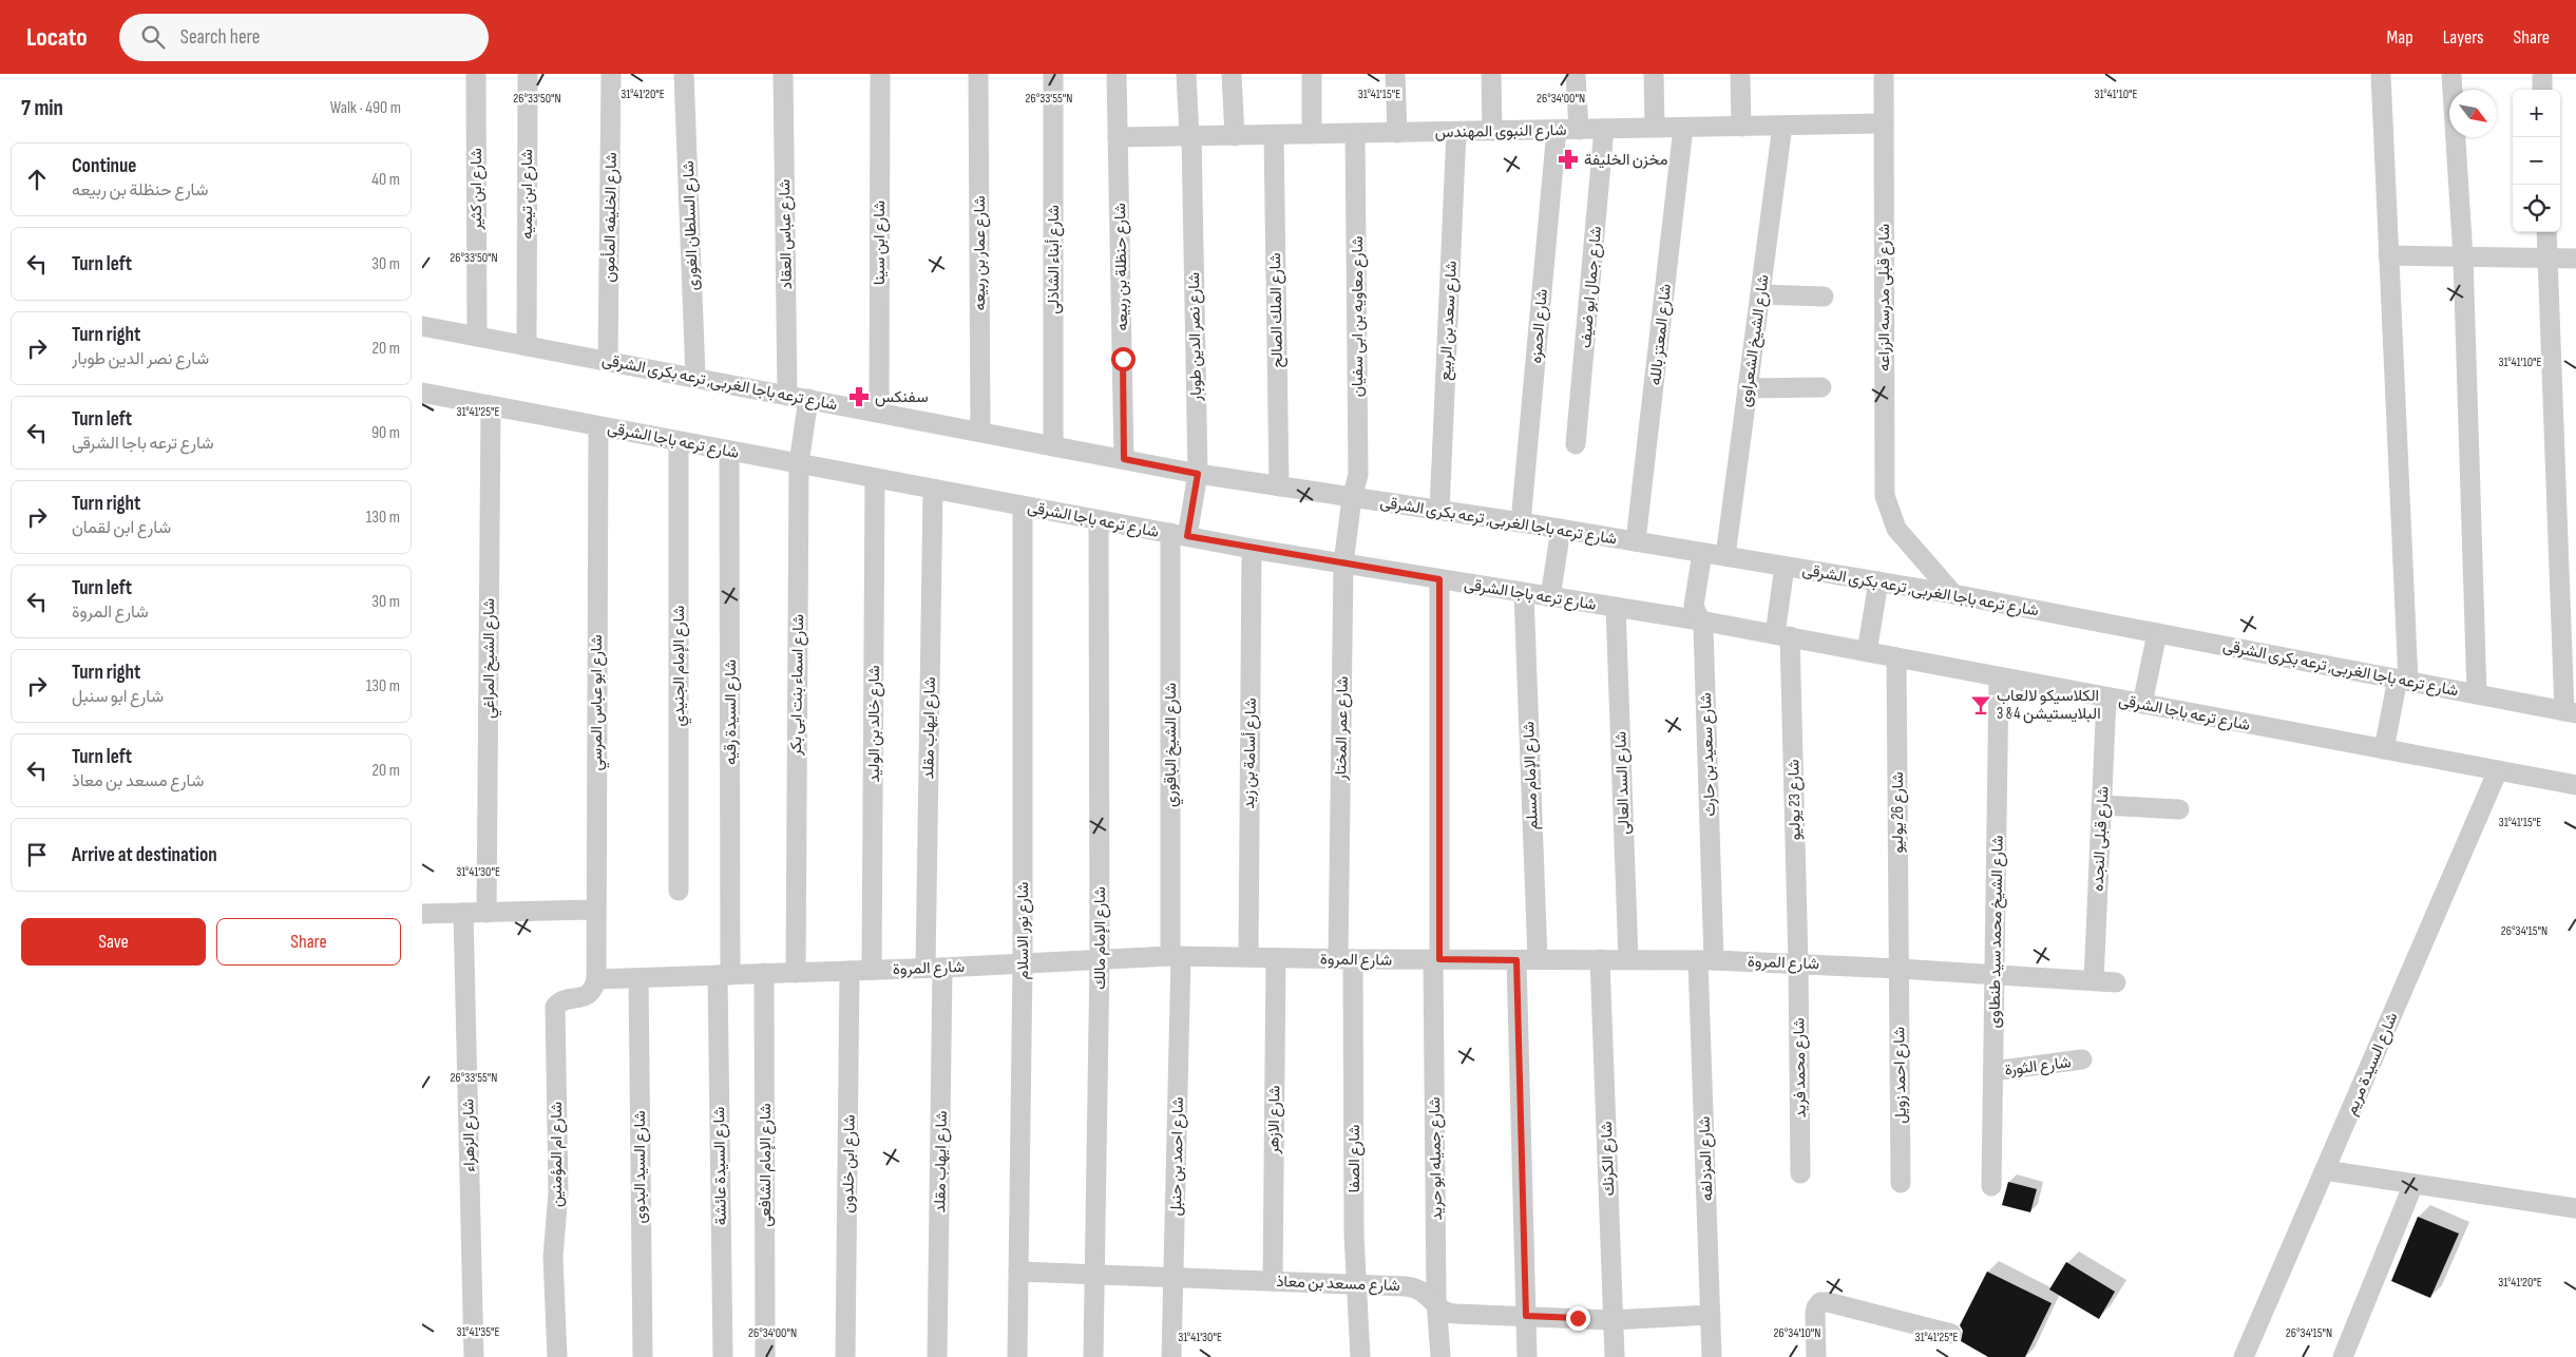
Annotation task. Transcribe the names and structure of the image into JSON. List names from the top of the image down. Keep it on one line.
{"streets":{"street":["شارع النبوى المهندس","شارع ابن كثير","شارع ابن تيميه","شارع الخليفه المأمون","شارع السلطان الغورى","شارع عباس العقاد","شارع ابن سينا","شارع عمار بن ربيعه","شارع أبناء الشاذلى","شارع حنظلة بن ربيعه","شارع جمال ابو ضيف","شارع قبلى مدرسه الزراعه","شارع الملك الصالح","شارع معاويه بن ابى سفيان","شارع سعد بن الربيع","شارع الحمزه","شارع المعتز بالله","شارع نصر الدين طوبار","شارع الشيخ الشعراوى","شارع ترعه باجا الغربى, ترعه بكرى الشرقى","شارع ترعه باجا الشرقى","شارع الشيخ المراغي","شارع الإمام الجنيدي","شارع اسماء بنت ابى بكر","شارع ابو عباس المرسي","شارع السيدة رقيه","شارع خالد بن الوليد","شارع ايهاب مقلد","شارع عمر المختار","شارع الشيخ الباقوري","شارع أسامة بن زيد","شارع سعيد بن حارث","شارع الإمام مسلم","شارع السد العالى","شارع 23 يوليو","شارع 26 يوليو","شارع قبلى النجده","شارع نور الاسلام","شارع الشيخ محمد سيد طنطاوى","شارع الإمام مالك","شارع المروة","شارع السيدة مريم","شارع الثورة","شارع محمد فريد","شارع احمد زويل","شارع الازهر","شارع الزهراء","شارع ام المؤمنين","شارع احمد بن حنبل","شارع الصفا","شارع جميله ابو حريد","شارع الكرنك","شارع المزدلفه","شارع ابن خلدون","شارع الإمام الشافعى","شارع السيدة عائشة","شارع السيد البدوى","شارع مسعد بن معاذ"]},"crossings":[["شارع النبوى المهندس","شارع حنظلة بن ربيعه"],["شارع النبوى المهندس","شارع جمال ابو ضيف"],["شارع النبوى المهندس","شارع قبلى مدرسه الزراعه"],["شارع النبوى المهندس","شارع الملك الصالح"],["شارع النبوى المهندس","شارع معاويه بن ابى سفيان"],["شارع النبوى المهندس","شارع سعد بن الربيع"],["شارع النبوى المهندس","شارع الحمزه"],["شارع النبوى المهندس","شارع المعتز بالله"],["شارع النبوى المهندس","شارع نصر الدين طوبار"],["شارع النبوى المهندس","شارع الشيخ الشعراوى"],["شارع ابن كثير","شارع ترعه باجا الغربى, ترعه بكرى الشرقى"],["شارع ابن تيميه","شارع ترعه باجا الغربى, ترعه بكرى الشرقى"],["شارع الخليفه المأمون","شارع ترعه باجا الغربى, ترعه بكرى الشرقى"],["شارع السلطان الغورى","شارع ترعه باجا الغربى, ترعه بكرى الشرقى"],["شارع عباس العقاد","شارع ترعه باجا الغربى, ترعه بكرى الشرقى"],["شارع ابن سينا","شارع ترعه باجا الغربى, ترعه بكرى الشرقى"],["شارع عمار بن ربيعه","شارع ترعه باجا الغربى, ترعه بكرى الشرقى"],["شارع أبناء الشاذلى","شارع ترعه باجا الغربى, ترعه بكرى الشرقى"],["شارع حنظلة بن ربيعه","شارع ترعه باجا الغربى, ترعه بكرى الشرقى"],["شارع قبلى مدرسه الزراعه","شارع ترعه باجا الغربى, ترعه بكرى الشرقى"],["شارع الملك الصالح","شارع ترعه باجا الغربى, ترعه بكرى الشرقى"],["شارع معاويه بن ابى سفيان","شارع ترعه باجا الغربى, ترعه بكرى الشرقى"],["شارع معاويه بن ابى سفيان","شارع عمر المختار"],["شارع سعد بن الربيع","شارع ترعه باجا الغربى, ترعه بكرى الشرقى"],["شارع الحمزه","شارع ترعه باجا الغربى, ترعه بكرى الشرقى"],["شارع المعتز بالله","شارع ترعه باجا الغربى, ترعه بكرى الشرقى"],["شارع نصر الدين طوبار","شارع ترعه باجا الغربى, ترعه بكرى الشرقى"],["شارع نصر الدين طوبار","شارع ترعه باجا الشرقى"],["شارع نصر الدين طوبار","شارع الشيخ الباقوري"],["شارع الشيخ الشعراوى","شارع ترعه باجا الغربى, ترعه بكرى الشرقى"],["شارع ترعه باجا الغربى, ترعه بكرى الشرقى","شارع اسماء بنت ابى بكر"],["شارع ترعه باجا الغربى, ترعه بكرى الشرقى","شارع عمر المختار"],["شارع ترعه باجا الغربى, ترعه بكرى الشرقى","شارع سعيد بن حارث"],["شارع ترعه باجا الغربى, ترعه بكرى الشرقى","شارع 23 يوليو"],["شارع ترعه باجا الشرقى","شارع الشيخ المراغي"],["شارع ترعه باجا الشرقى","شارع الإمام الجنيدي"],["شارع ترعه باجا الشرقى","شارع اسماء بنت ابى بكر"],["شارع ترعه باجا الشرقى","شارع ابو عباس المرسي"],["شارع ترعه باجا الشرقى","شارع السيدة رقيه"],["شارع ترعه باجا الشرقى","شارع خالد بن الوليد"],["شارع ترعه باجا الشرقى","شارع ايهاب مقلد"],["شارع ترعه باجا الشرقى","شارع عمر المختار"],["شارع ترعه باجا الشرقى","شارع الشيخ الباقوري"],["شارع ترعه باجا الشرقى","شارع أسامة بن زيد"],["شارع ترعه باجا الشرقى","شارع سعيد بن حارث"],["شارع ترعه باجا الشرقى","شارع الإمام مسلم"],["شارع ترعه باجا الشرقى","شارع السد العالى"],["شارع ترعه باجا الشرقى","شارع 23 يوليو"],["شارع ترعه باجا الشرقى","شارع 26 يوليو"],["شارع ترعه باجا الشرقى","شارع قبلى النجده"],["شارع ترعه باجا الشرقى","شارع نور الاسلام"],["شارع ترعه باجا الشرقى","شارع الشيخ محمد سيد طنطاوى"],["شارع ترعه باجا الشرقى","شارع الإمام مالك"],["شارع ترعه باجا الشرقى","شارع السيدة مريم"],["شارع ترعه باجا الشرقى","شارع جميله ابو حريد"],["شارع اسماء بنت ابى بكر","شارع المروة"],["شارع ابو عباس المرسي","شارع المروة"],["شارع ابو عباس المرسي","شارع ام المؤمنين"],["شارع السيدة رقيه","شارع المروة"],["شارع السيدة رقيه","شارع السيدة عائشة"],["شارع خالد بن الوليد","شارع المروة"],["شارع ايهاب مقلد","شارع المروة"],["شارع عمر المختار","شارع المروة"],["شارع عمر المختار","شارع الصفا"],["شارع الشيخ الباقوري","شارع المروة"],["شارع الشيخ الباقوري","شارع احمد بن حنبل"],["شارع أسامة بن زيد","شارع المروة"],["شارع سعيد بن حارث","شارع المروة"],["شارع سعيد بن حارث","شارع المزدلفه"],["شارع الإمام مسلم","شارع المروة"],["شارع السد العالى","شارع المروة"],["شارع 23 يوليو","شارع المروة"],["شارع 23 يوليو","شارع محمد فريد"],["شارع 26 يوليو","شارع المروة"],["شارع 26 يوليو","شارع احمد زويل"],["شارع قبلى النجده","شارع المروة"],["شارع نور الاسلام","شارع المروة"],["شارع نور الاسلام","شارع مسعد بن معاذ"],["شارع الشيخ محمد سيد طنطاوى","شارع المروة"],["شارع الشيخ محمد سيد طنطاوى","شارع الثورة"],["شارع الإمام مالك","شارع المروة"],["شارع الإمام مالك","شارع مسعد بن معاذ"],["شارع المروة","شارع محمد فريد"],["شارع المروة","شارع احمد زويل"],["شارع المروة","شارع الازهر"],["شارع المروة","شارع ام المؤمنين"],["شارع المروة","شارع احمد بن حنبل"],["شارع المروة","شارع الصفا"],["شارع المروة","شارع جميله ابو حريد"],["شارع المروة","شارع الكرنك"],["شارع المروة","شارع المزدلفه"],["شارع المروة","شارع ابن خلدون"],["شارع المروة","شارع الإمام الشافعى"],["شارع المروة","شارع السيدة عائشة"],["شارع المروة","شارع السيد البدوى"],["شارع الازهر","شارع مسعد بن معاذ"],["شارع احمد بن حنبل","شارع مسعد بن معاذ"],["شارع الصفا","شارع مسعد بن معاذ"],["شارع جميله ابو حريد","شارع مسعد بن معاذ"]],"places":{"pharmacy":["مخزن الخليفة","سفنكس"],"bar":["الكلاسيكو لالعاب البلايستيشن 4& 3"]},"north":"bottom right","page":{"header":"Locato","search":"Search here","nav":["Map","Layers","Share"],"heading":["7 min","Walk · 490 m"],"map_buttons":["+","−"],"list":[["Continue","شارع حنظلة بن ربيعه","40 m"],["Turn left","30 m"],["Turn right","شارع نصر الدين طوبار","20 m"],["Turn left","شارع ترعه باجا الشرقى","90 m"],["Turn right","شارع ابن لقمان","130 m"],["Turn left","شارع المروة","30 m"],["Turn right","شارع ابو سنبل","130 m"],["Turn left","شارع مسعد بن معاذ","20 m"],"Arrive at destination"],"buttons":["Save","Share"]},"coordinates":["31°41'20\"E","31°41'15\"E","31°41'10\"E","26°33'50\"N","26°33'55\"N","26°34'00\"N","31°41'25\"E","31°41'30\"E","26°34'15\"N","31°41'35\"E","26°34'10\"N"]}
